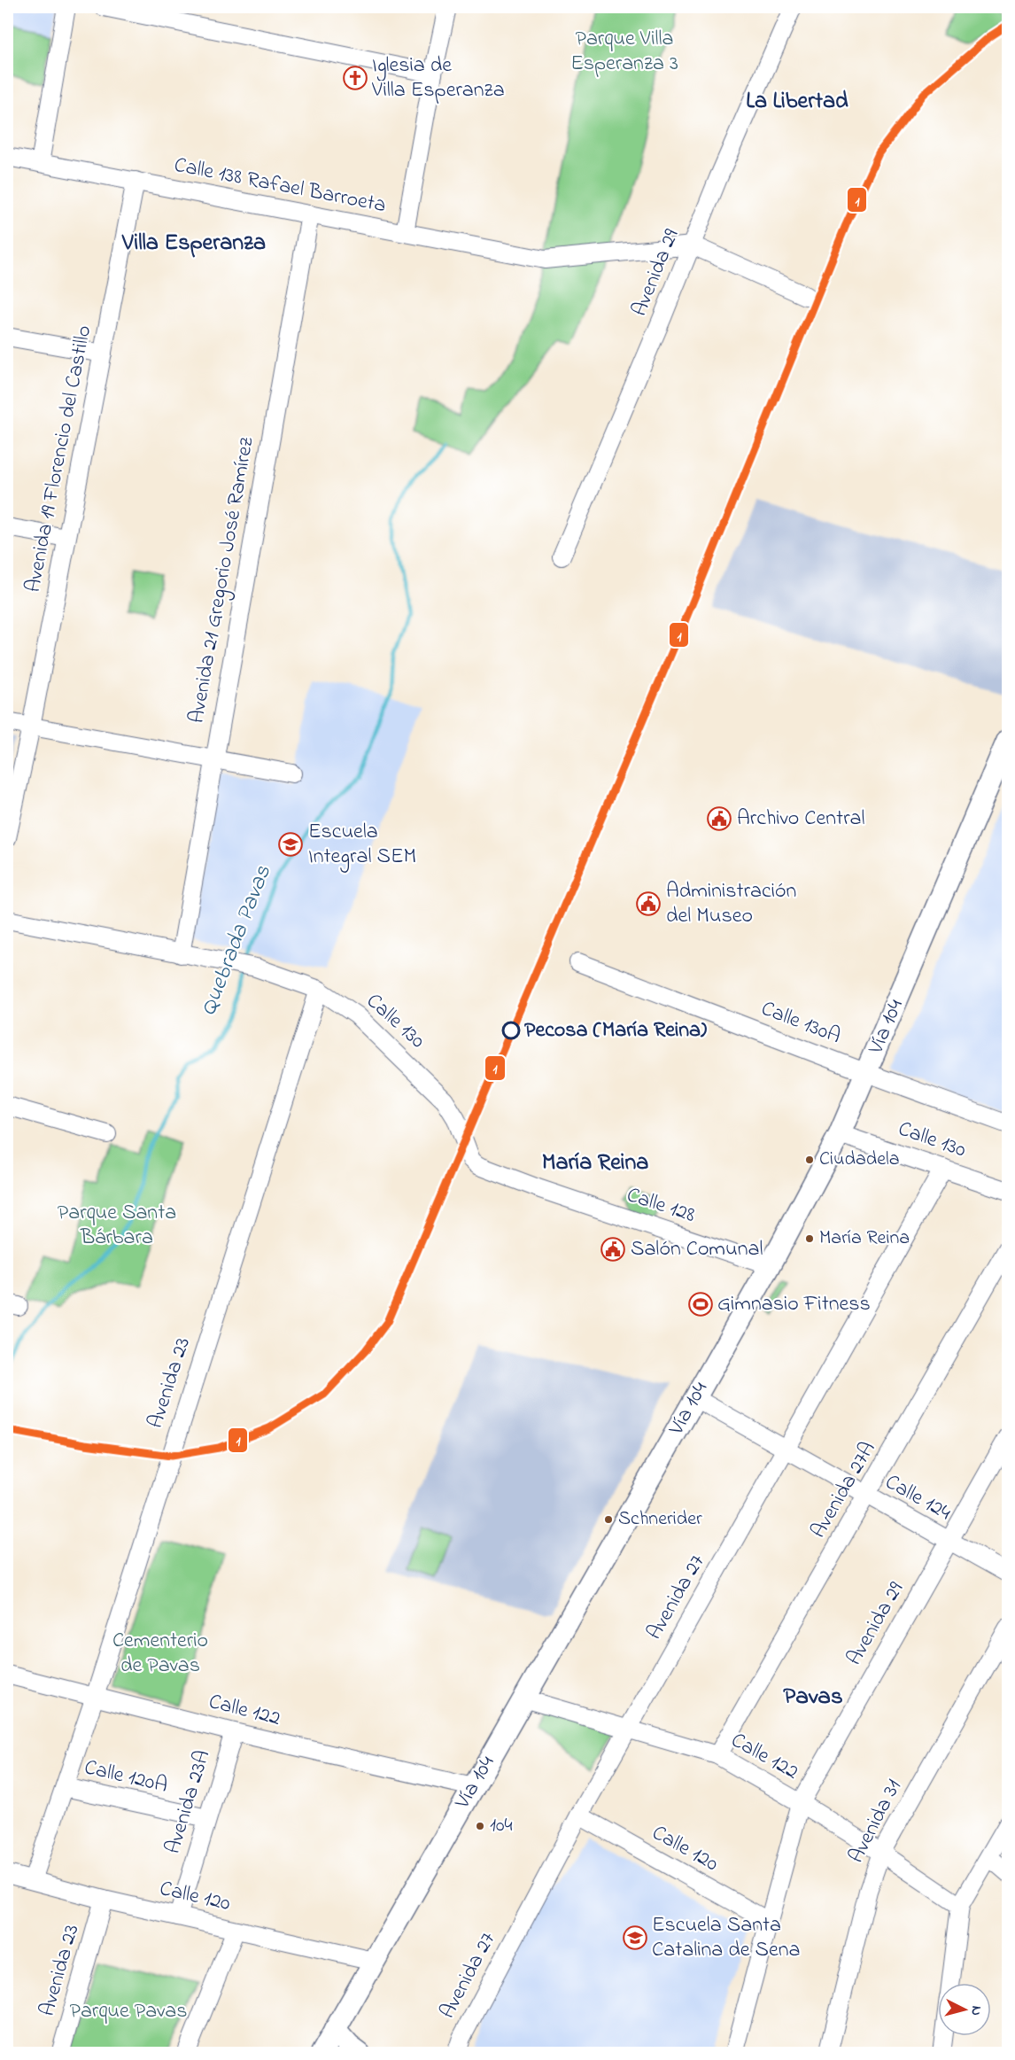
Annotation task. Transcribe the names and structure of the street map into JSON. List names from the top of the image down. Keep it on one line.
{"streets":{"main road":["Vía 104"],"street":["Calle 138 Rafael Barroeta","Avenida 29","Avenida 19 Florencio del Castillo","Avenida 21 Gregorio José Ramírez","Calle 130","Calle 130A","Calle 128","Avenida 23","Avenida 27A","Calle 124","Avenida 27","Calle 122","Calle 120A","Avenida 23A","Avenida 31","Calle 120"]},"crossings":[["Calle 138 Rafael Barroeta","Avenida 29"],["Calle 138 Rafael Barroeta","Avenida 19 Florencio del Castillo"],["Calle 138 Rafael Barroeta","Avenida 21 Gregorio José Ramírez"],["Avenida 29","Calle 124"],["Avenida 29","Calle 122"],["Avenida 29","Calle 120"],["Avenida 21 Gregorio José Ramírez","Calle 130"],["Calle 130","Vía 104"],["Calle 130","Calle 128"],["Calle 130","Avenida 23"],["Calle 130","Avenida 27"],["Calle 130A","Vía 104"],["Vía 104","Calle 128"],["Vía 104","Calle 124"],["Vía 104","Calle 122"],["Vía 104","Calle 120"],["Avenida 23","Calle 122"],["Avenida 23","Calle 120A"],["Avenida 23","Calle 120"],["Avenida 27A","Calle 124"],["Avenida 27A","Calle 122"],["Calle 124","Avenida 27"],["Avenida 27","Calle 122"],["Avenida 27","Calle 120"],["Calle 122","Avenida 23A"],["Calle 122","Avenida 31"],["Calle 120A","Avenida 23A"],["Avenida 23A","Calle 120"]],"districts":["La Libertad","Villa Esperanza","María Reina","Pavas"],"water":["Quebrada Pavas"],"parks":["Parque Villa Esperanza 3","Parque Santa Bárbara","Cementerio de Pavas","Parque Pavas"],"places":{"church":["Iglesia de Villa Esperanza"],"public building":["Archivo Central","Administración del Museo","Salón Comunal"],"school or university":["Escuela Integral SEM","Escuela Santa Catalina de Sena"],"other":["Pecosa (María Reina)","Ciudadela","María Reina","Schnerider","104"],"sports":["Gimnasio Fitness"]},"lines":["transit line 1"],"north":"right"}
